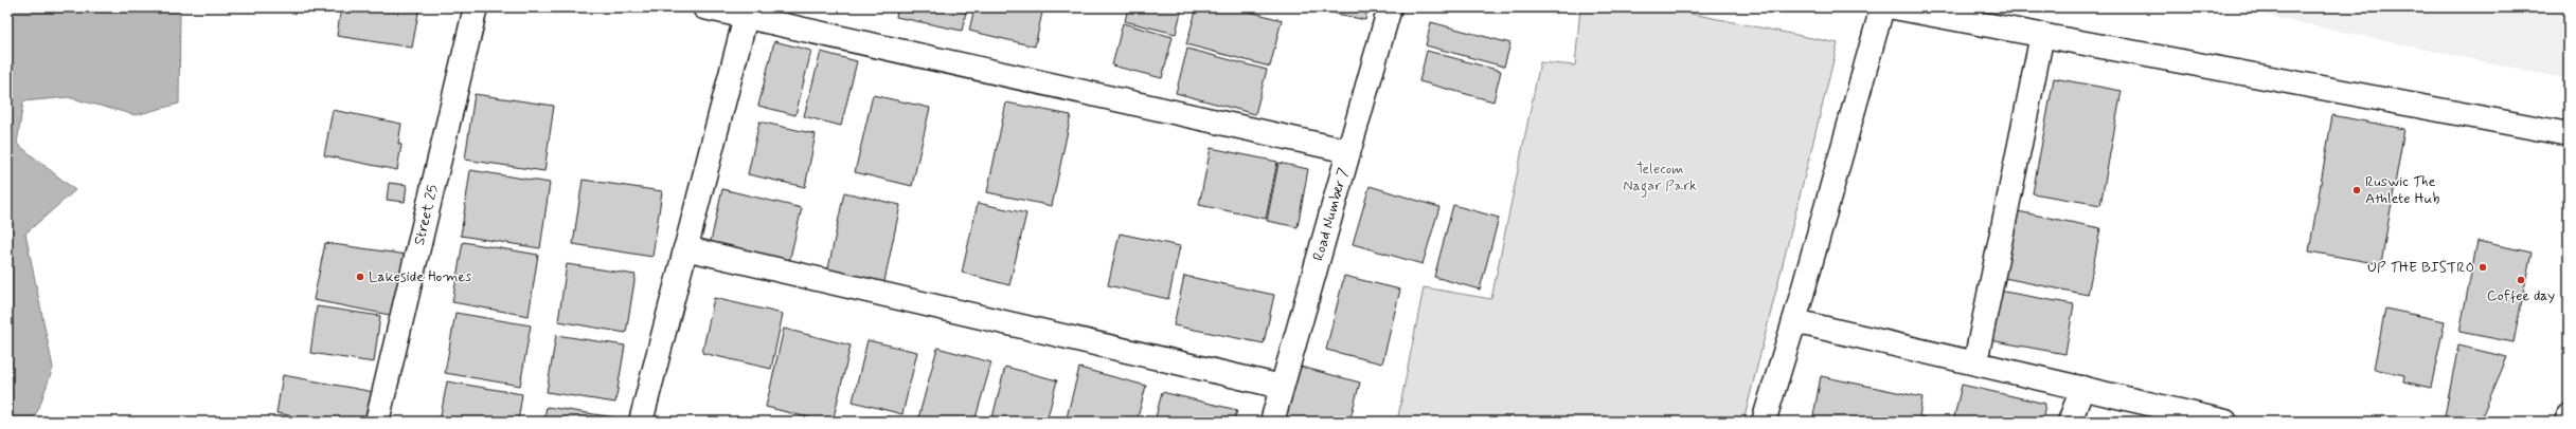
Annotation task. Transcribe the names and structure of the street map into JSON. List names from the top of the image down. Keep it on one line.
{"streets":{"street":["Street 25","Road Number 7"]},"parks":["Telecom Nagar Park"],"places":["Ruswic The Athlete Hub","UP THE BISTRO","Lakeside Homes","Coffee day"]}
